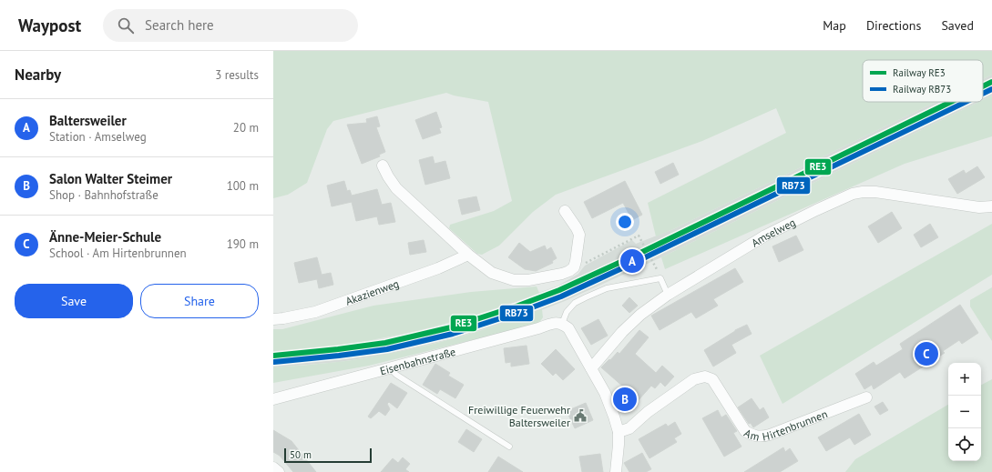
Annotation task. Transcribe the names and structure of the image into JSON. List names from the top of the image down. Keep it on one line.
{"streets":{"street":["Amselweg","Akazienweg","Eisenbahnstraße","Am Hirtenbrunnen"]},"places":{"public building":["Freiwillige Feuerwehr Baltersweiler"]},"lines":["rail line RE3","rail line RB73"],"legend":["Railway RE3","Railway RB73"],"scale_bar":"50 m","page":{"header":"Waypost","search":"Search here","nav":["Map","Directions","Saved"],"heading":["Nearby","3 results"],"list":[{"mark":"A","name":"Baltersweiler","note":"Station · Amselweg","value":"20 m"},{"mark":"B","name":"Salon Walter Steimer","note":"Shop · Bahnhofstraße","value":"100 m"},{"mark":"C","name":"Änne-Meier-Schule","note":"School · Am Hirtenbrunnen","value":"190 m"}],"pins":["A","C","B"],"buttons":["Save","Share"],"map_buttons":["+","−"],"scale":"50 m"}}
